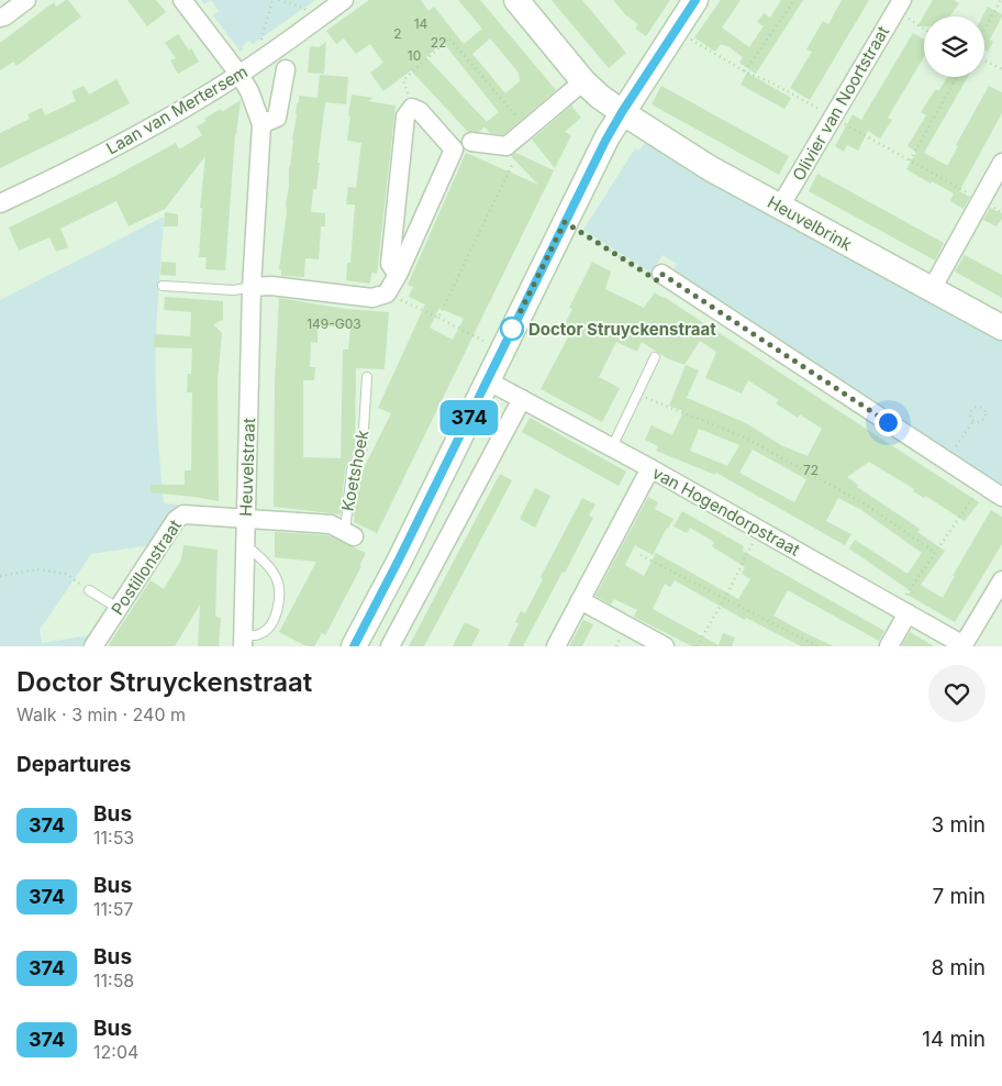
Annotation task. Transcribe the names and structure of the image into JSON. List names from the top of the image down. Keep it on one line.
{"streets":{"street":["Olivier van Noortstraat","Laan van Mertersem","Heuvelbrink","Heuvelstraat","Koetshoek","van Hogendorpstraat","Postillonstraat"]},"crossings":[["Olivier van Noortstraat","Heuvelbrink"],["Laan van Mertersem","Heuvelstraat"],["Heuvelstraat","Koetshoek"],["Heuvelstraat","Postillonstraat"],["Koetshoek","Postillonstraat"]],"places":["Doctor Struyckenstraat"],"lines":["bus line 374"],"house_numbers":["14","2","22","10","149-G03","72"],"page":{"on_map":"374","heading":[["Doctor Struyckenstraat","Walk · 3 min · 240 m"],"Departures"],"list":[{"mark":"374","name":"Bus","note":"11:53","value":"3 min"},{"mark":"374","name":"Bus","note":"11:57","value":"7 min"},{"mark":"374","name":"Bus","note":"11:58","value":"8 min"},{"mark":"374","name":"Bus","note":"12:04","value":"14 min"}]}}
